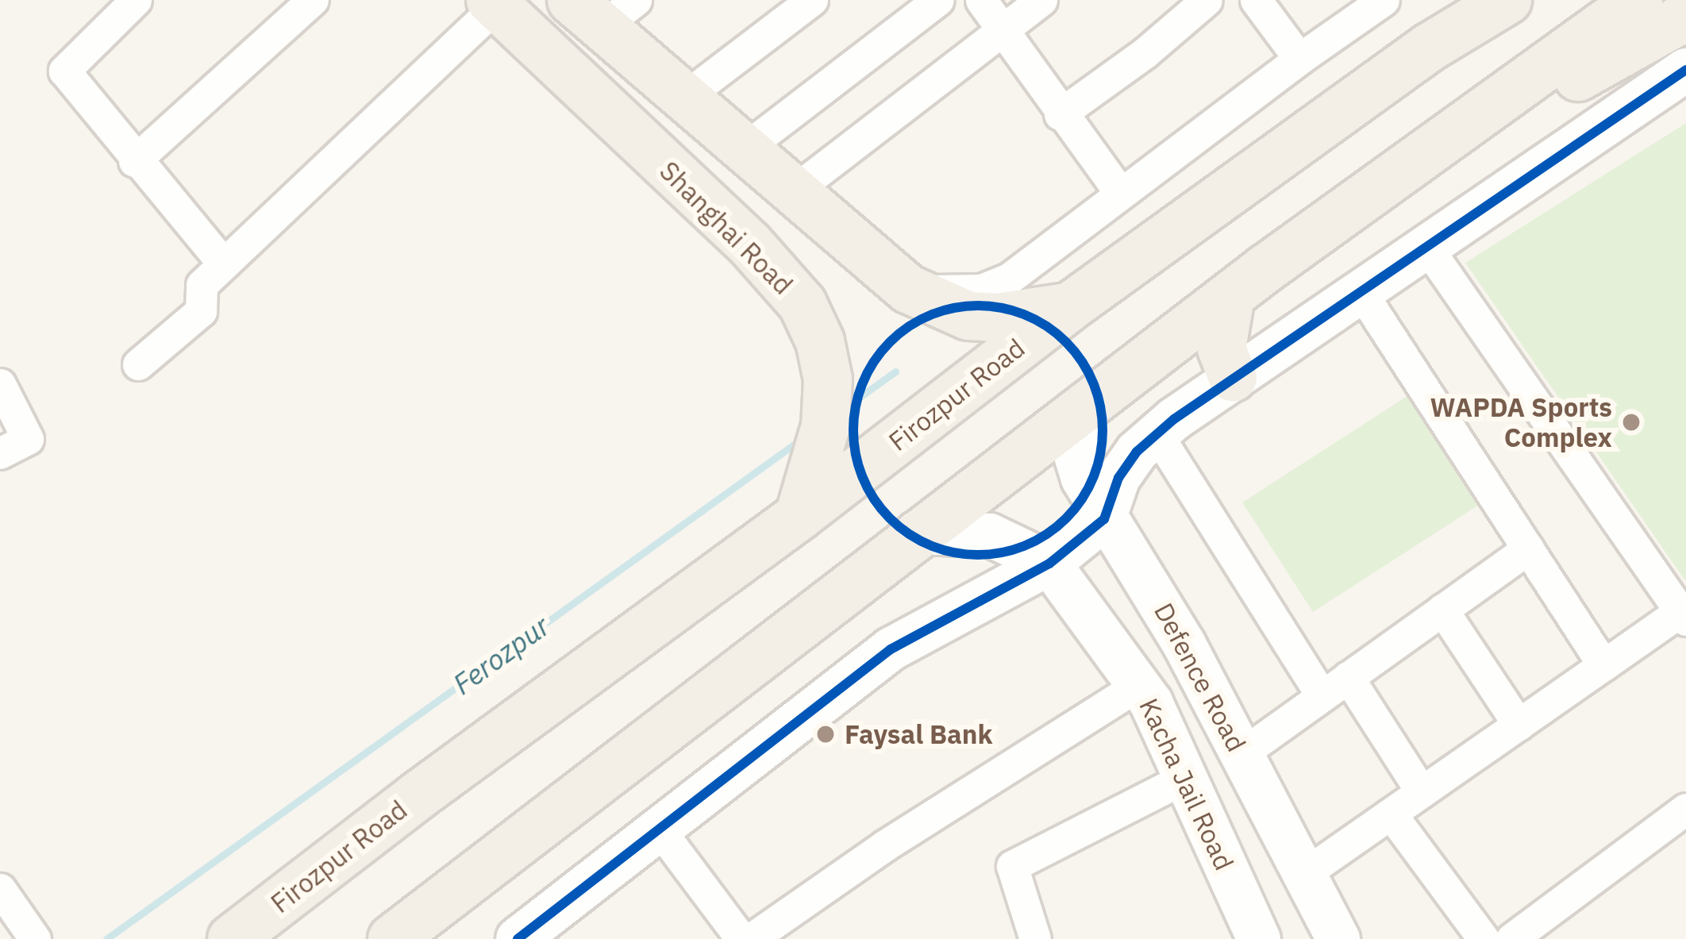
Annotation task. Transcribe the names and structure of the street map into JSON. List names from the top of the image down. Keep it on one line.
{"streets":{"main road":["Shanghai Road","Firozpur Road"],"street":["Defence Road","Kacha Jail Road"]},"crossings":[["Shanghai Road","Firozpur Road"]],"water":["Ferozpur"],"places":["WAPDA Sports Complex","Faysal Bank"]}
